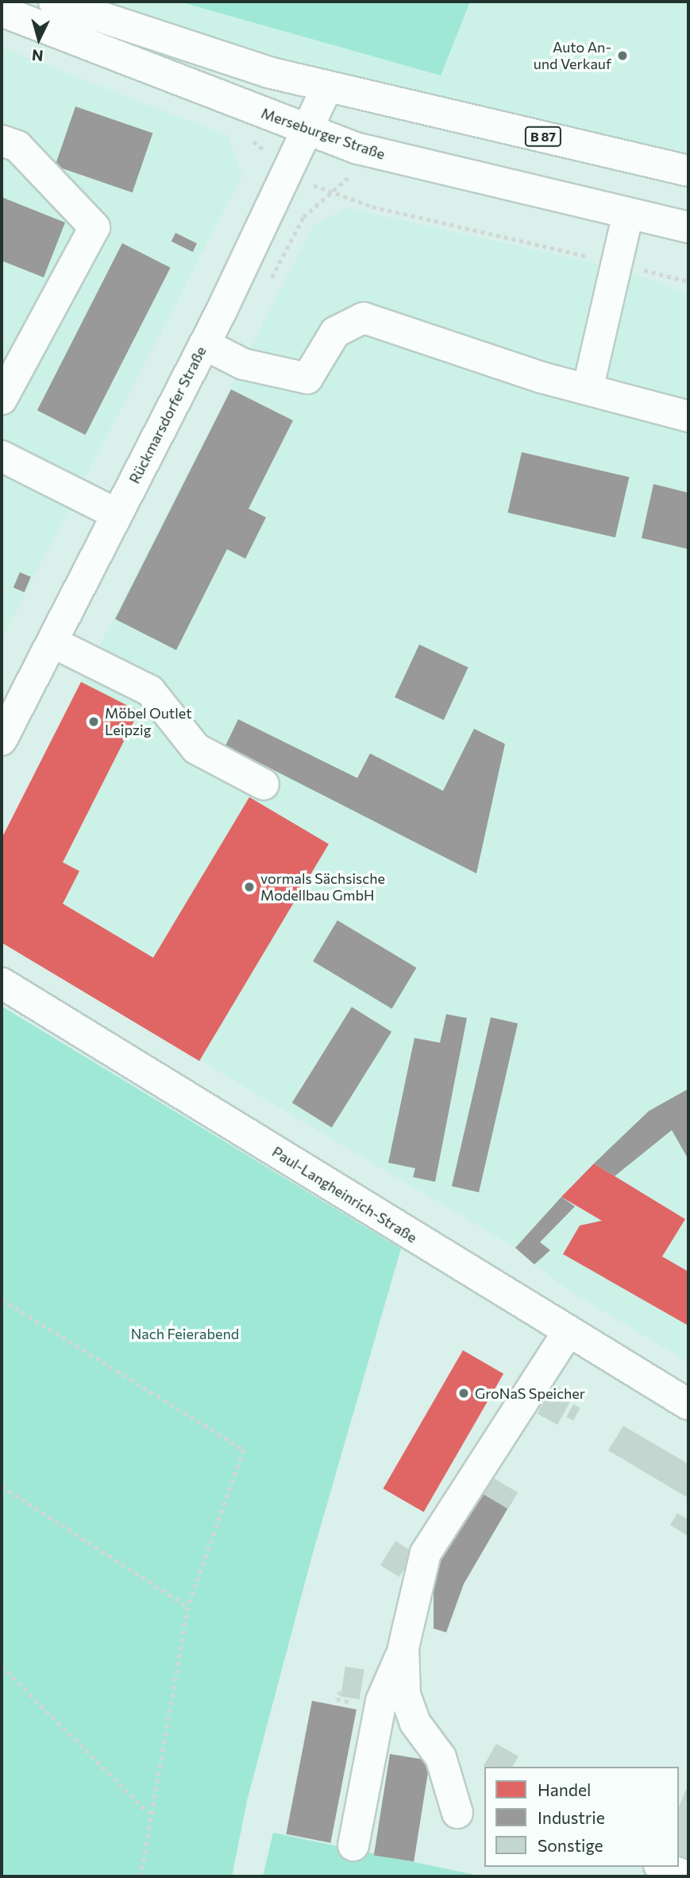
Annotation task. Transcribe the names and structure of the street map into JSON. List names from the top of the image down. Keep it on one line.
{"streets":{"main road":["Merseburger Straße","B 87","Rückmarsdorfer Straße","Paul-Langheinrich-Straße"]},"crossings":[["Merseburger Straße","Rückmarsdorfer Straße"],["B 87","Rückmarsdorfer Straße"]],"parks":["Nach Feierabend"],"places":["Auto An- und Verkauf","Möbel Outlet Leipzig","vormals Sächsische Modellbau GmbH","GroNaS Speicher"],"legend":["Handel","Industrie","Sonstige"],"north":"bottom"}
